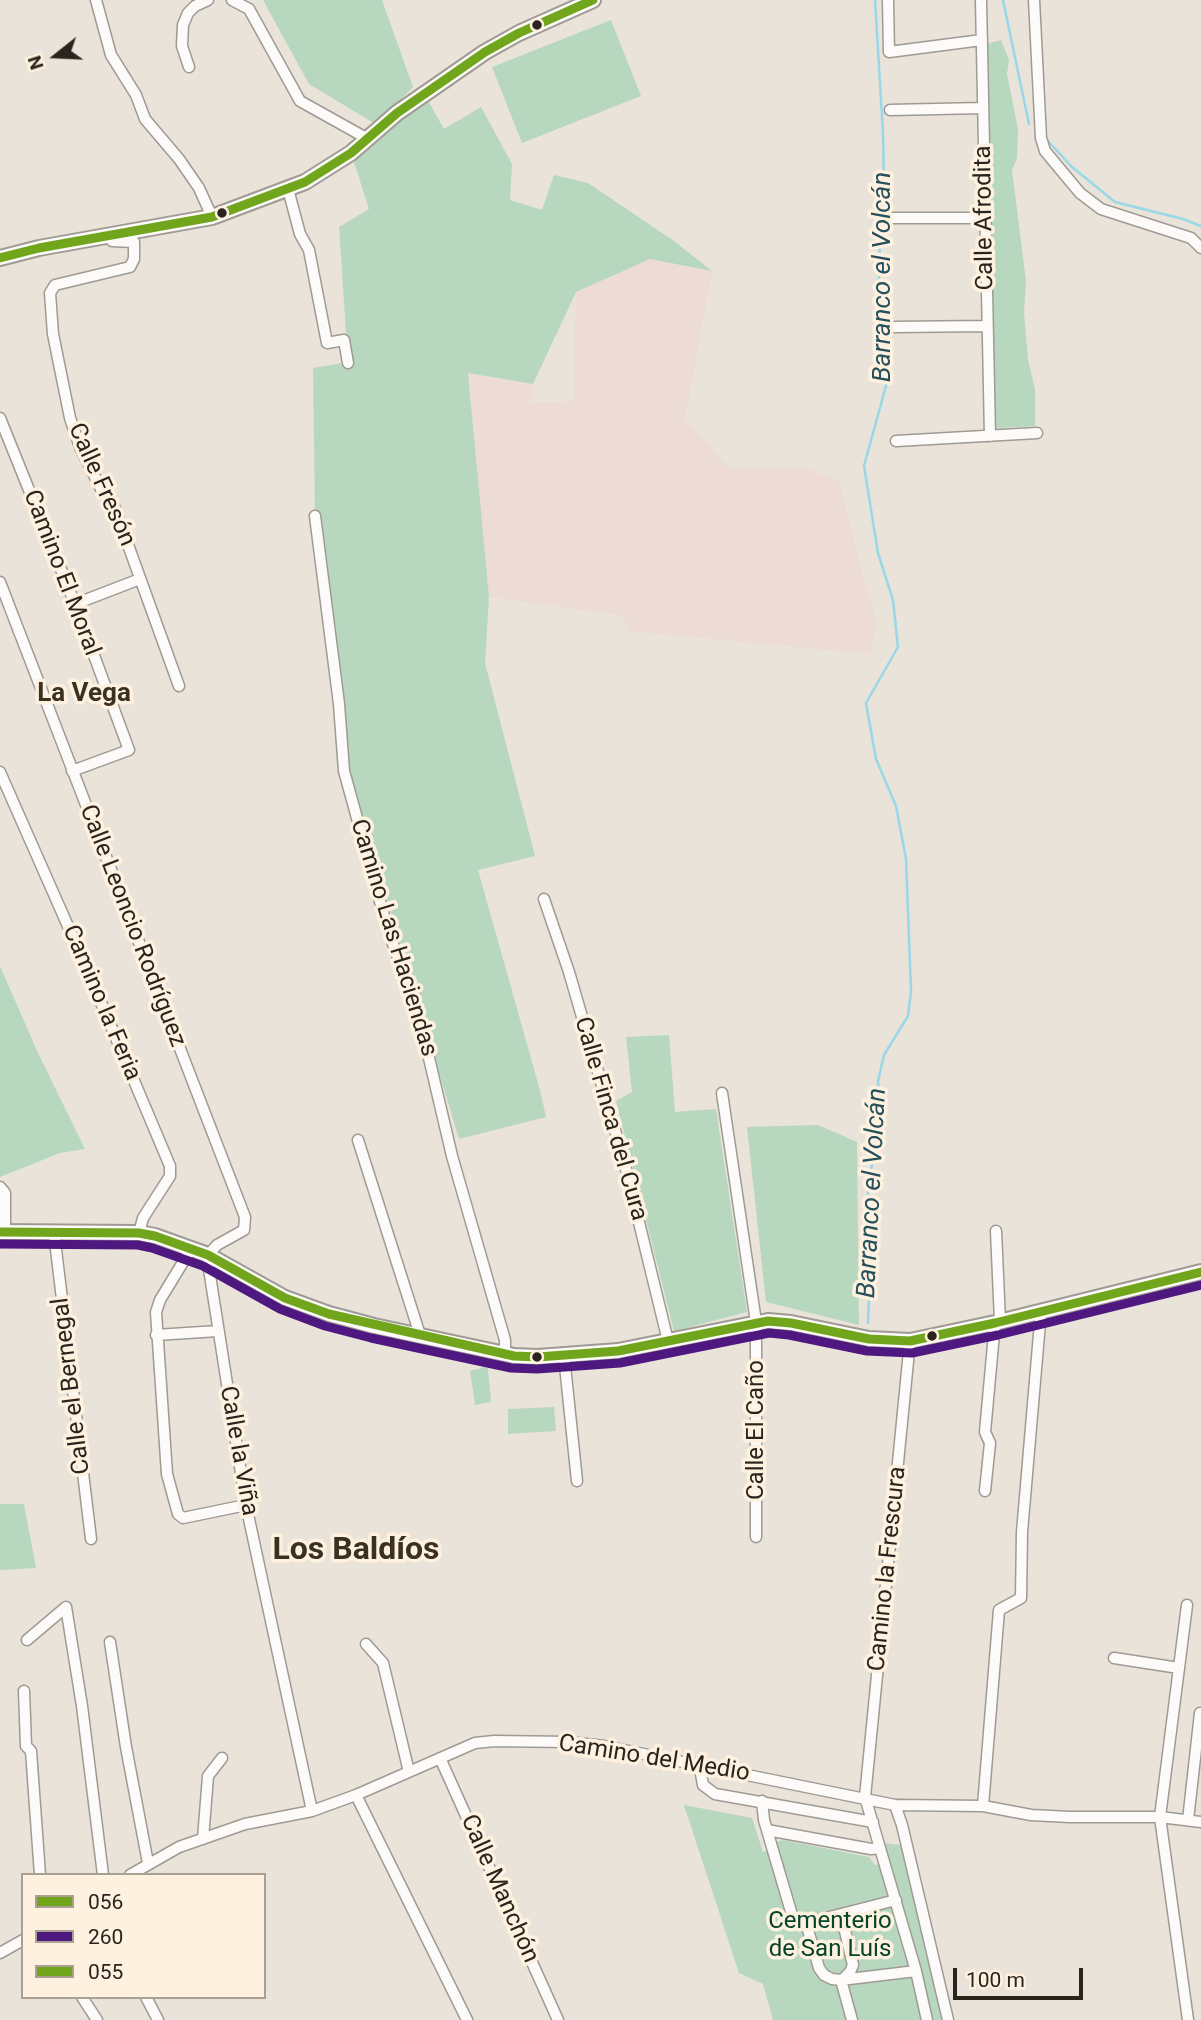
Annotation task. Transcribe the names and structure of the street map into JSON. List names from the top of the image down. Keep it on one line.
{"streets":{"street":["Calle Afrodita","Calle Fresón","Camino El Moral","Calle Leoncio Rodríguez","Camino Las Haciendas","Camino la Feria","Calle Finca del Cura","Calle el Bernegal","Calle El Caño","Calle la Viña","Camino la Frescura","Camino del Medio","Calle Manchón"]},"crossings":[["Camino El Moral","Calle Leoncio Rodríguez"],["Calle Leoncio Rodríguez","Calle la Viña"],["Calle la Viña","Camino del Medio"],["Camino la Frescura","Camino del Medio"],["Camino del Medio","Calle Manchón"]],"districts":["La Vega","Los Baldíos"],"water":["Barranco el Volcán"],"parks":["Cementerio de San Luís"],"lines":["transit line 055","transit line 056","transit line 260"],"legend":["056","260","055"],"scale_bar":"100 m","north":"left"}
